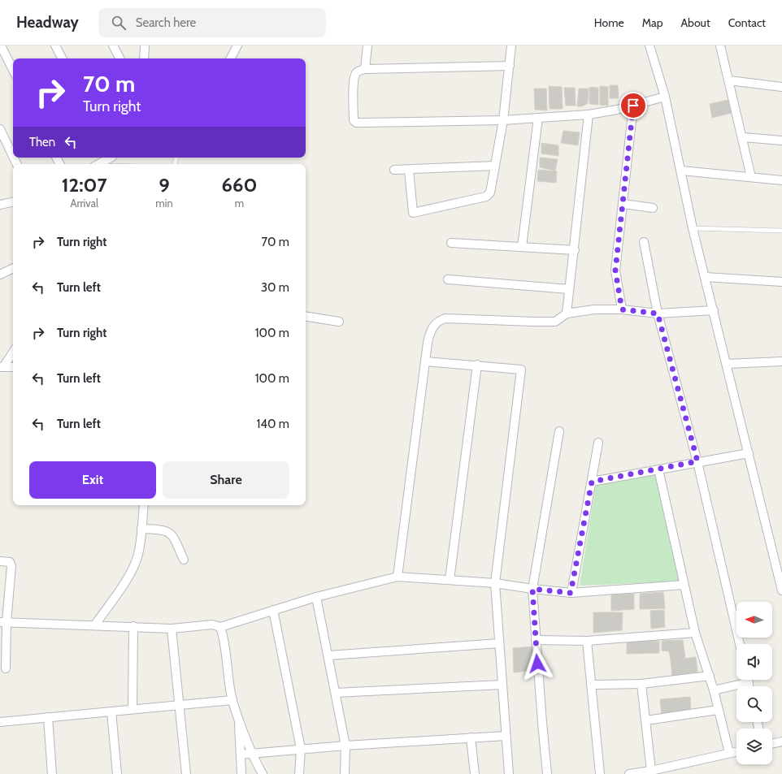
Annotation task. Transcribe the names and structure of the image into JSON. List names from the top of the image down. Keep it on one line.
{"north":"left","page":{"header":"Headway","search":"Search here","nav":["Home","Map","About","Contact"],"turn":["70 m","Turn right"],"then":"Then","eta":["12:07","Arrival","9","min","660","m"],"list":[{"name":"Turn right","value":"70 m"},{"name":"Turn left","value":"30 m"},{"name":"Turn right","value":"100 m"},{"name":"Turn left","value":"100 m"},{"name":"Turn left","value":"140 m"}],"buttons":["Exit","Share"]}}
